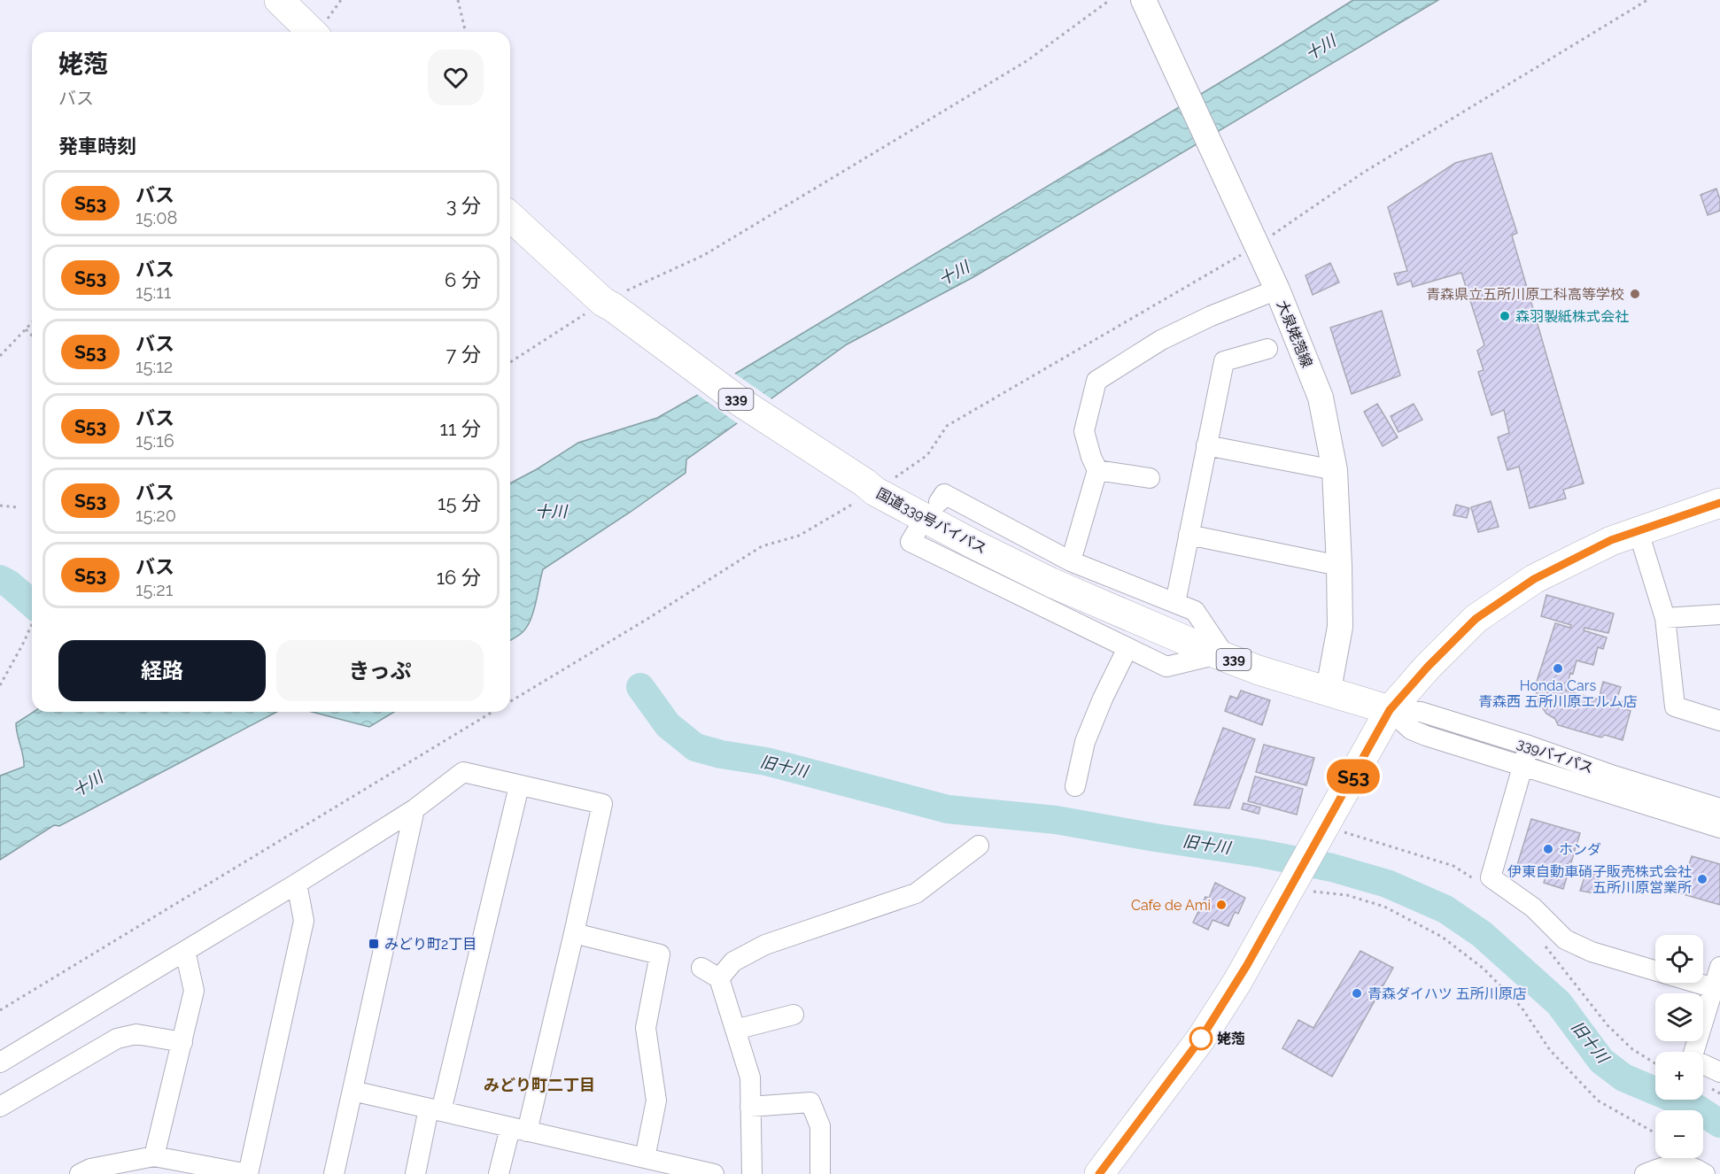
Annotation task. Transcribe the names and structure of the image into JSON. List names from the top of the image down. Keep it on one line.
{"streets":{"highway":["339","国道339号バイパス"],"main road":["大泉姥萢線"],"street":["339バイパス"]},"crossings":[["大泉姥萢線","国道339号バイパス"],["国道339号バイパス","339バイパス"]],"districts":["みどり町二丁目"],"water":["十川","旧十川"],"places":{"other":["青森県立五所川原工科高等学校","森羽製紙株式会社","Honda Cars 青森西 五所川原エルム店","ホンダ","伊東自動車硝子販売株式会社 五所川原営業所","Cafe de Ami","青森ダイハツ 五所川原店","姥萢"],"transit":["みどり町2丁目"]},"lines":["bus line S53"],"page":{"on_map":"S53","heading":[["姥萢","バス"],"発車時刻"],"list":[{"mark":"S53","name":"バス","note":"15:08","value":"3 分"},{"mark":"S53","name":"バス","note":"15:11","value":"6 分"},{"mark":"S53","name":"バス","note":"15:12","value":"7 分"},{"mark":"S53","name":"バス","note":"15:16","value":"11 分"},{"mark":"S53","name":"バス","note":"15:20","value":"15 分"},{"mark":"S53","name":"バス","note":"15:21","value":"16 分"}],"buttons":["経路","きっぷ"],"map_buttons":["+","−"]}}
